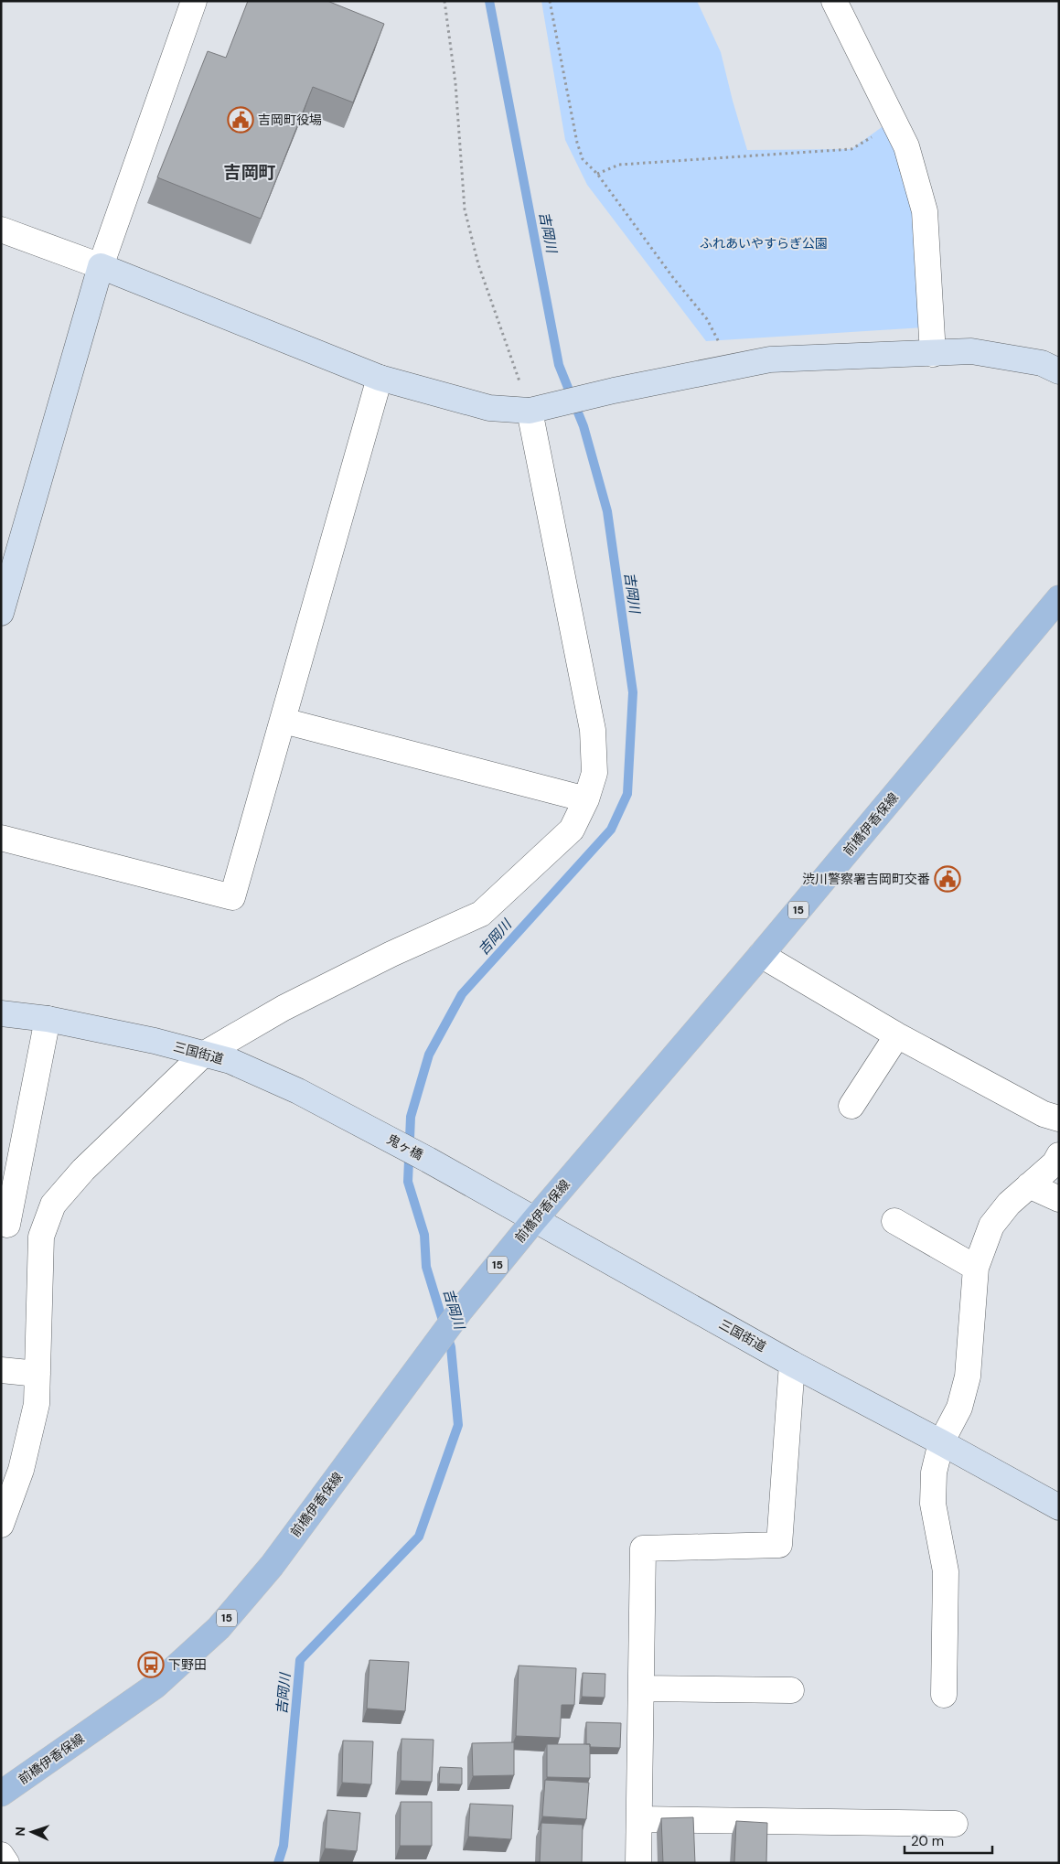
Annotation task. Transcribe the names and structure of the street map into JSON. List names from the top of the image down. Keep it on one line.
{"streets":{"main road":["前橋伊香保線","15"],"street":["三国街道","鬼ヶ橋"]},"crossings":[["前橋伊香保線","三国街道"],["三国街道","鬼ヶ橋"]],"districts":["吉岡町"],"water":["吉岡川"],"parks":["ふれあいやすらぎ公園"],"places":{"public building":["吉岡町役場","渋川警察署吉岡町交番"],"bus stop":["下野田"]},"scale_bar":"20 m","north":"left"}
